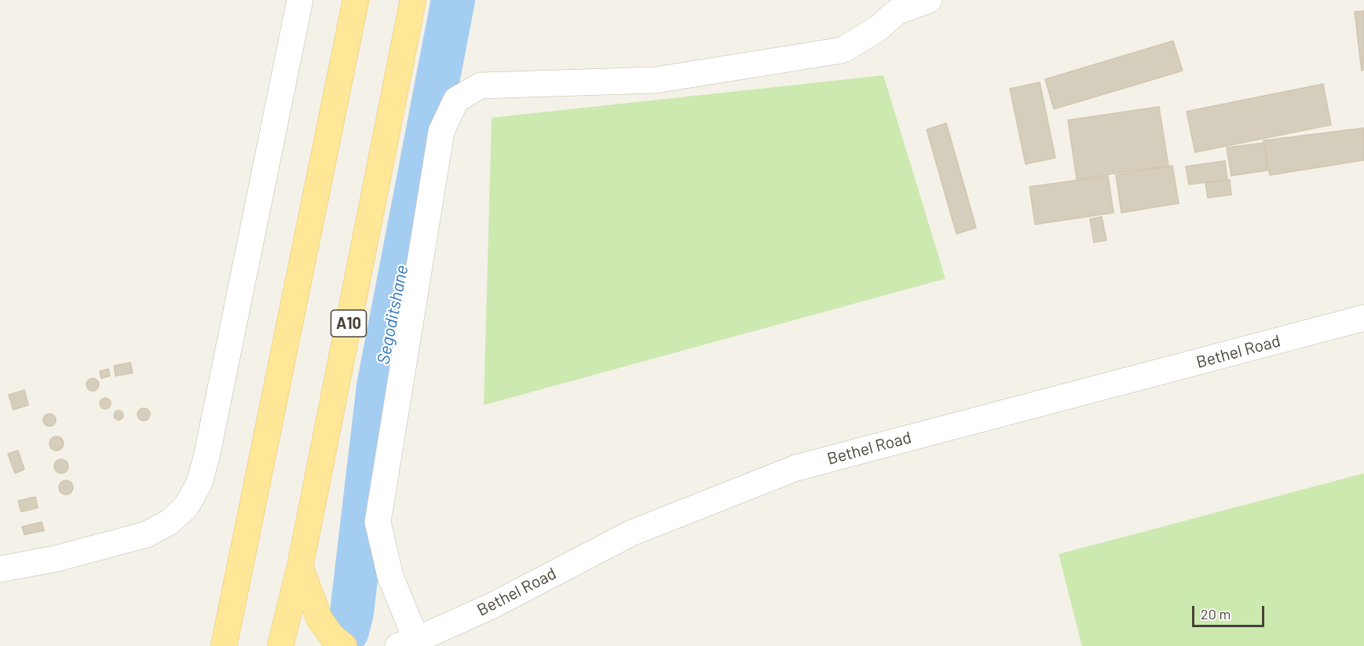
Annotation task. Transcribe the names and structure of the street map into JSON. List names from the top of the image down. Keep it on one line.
{"streets":{"main road":["A10"],"street":["Bethel Road"]},"water":["Segoditshane"],"scale_bar":"20 m"}
